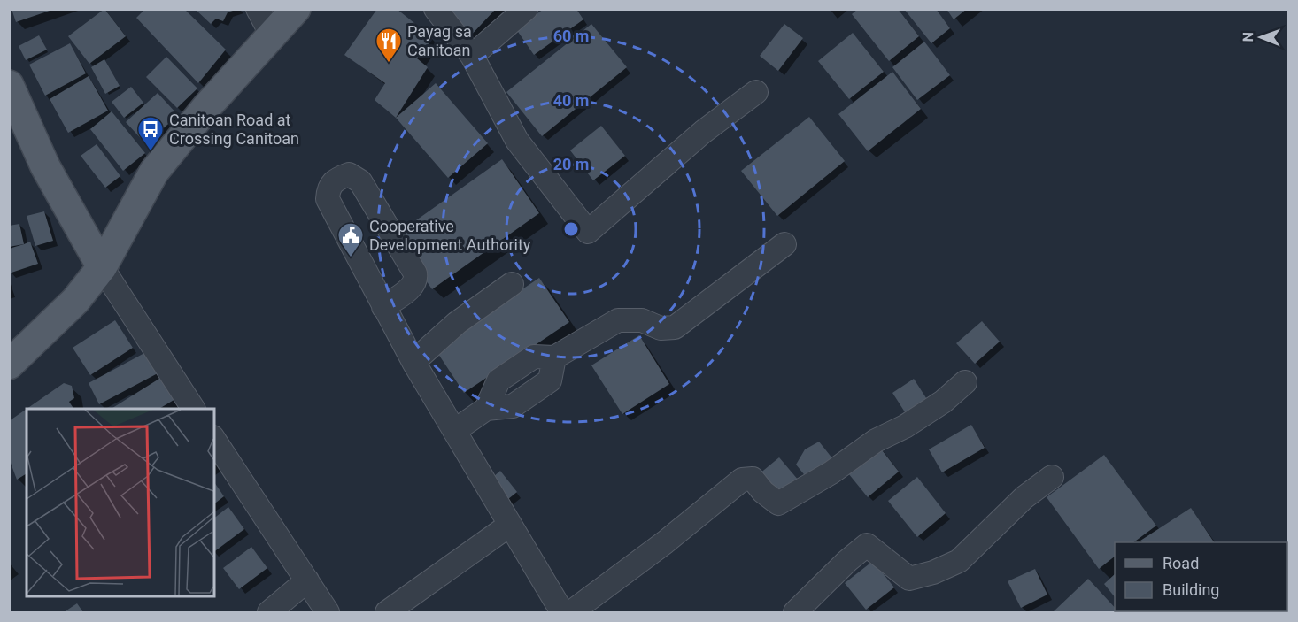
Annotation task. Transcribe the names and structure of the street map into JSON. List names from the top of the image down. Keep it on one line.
{"places":{"restaurant":["Payag sa Canitoan"],"bus stop":["Canitoan Road at Crossing Canitoan"],"public building":["Cooperative Development Authority"]},"legend":["Road","Building"],"north":"left","rings":["60 m","40 m","20 m"]}
